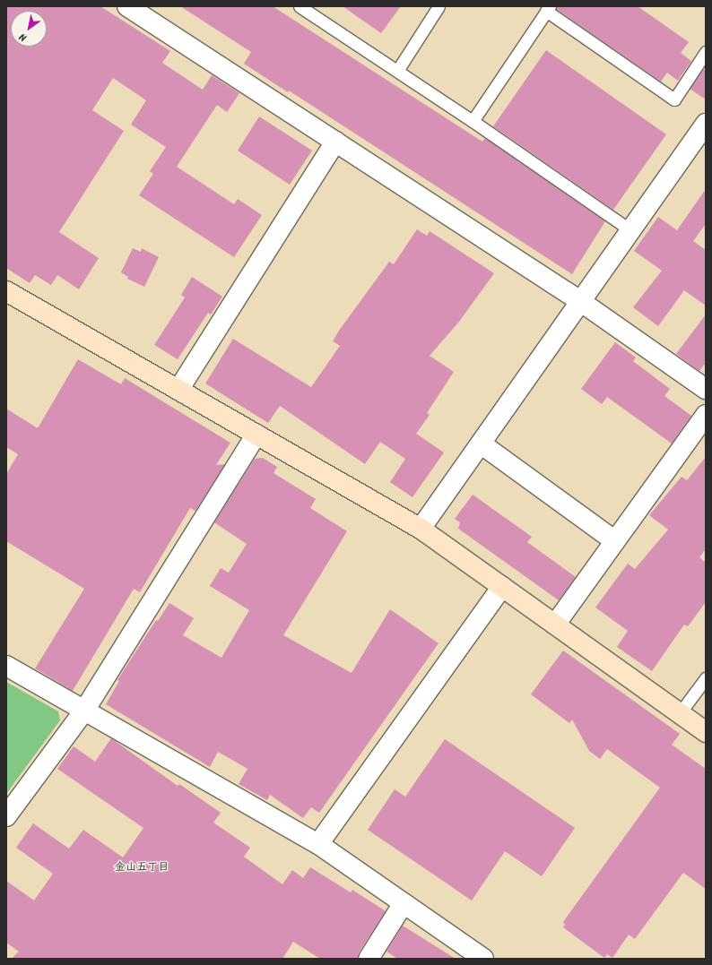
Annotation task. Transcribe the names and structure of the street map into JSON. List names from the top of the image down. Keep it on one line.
{"districts":["金山五丁目"],"north":"bottom left"}
